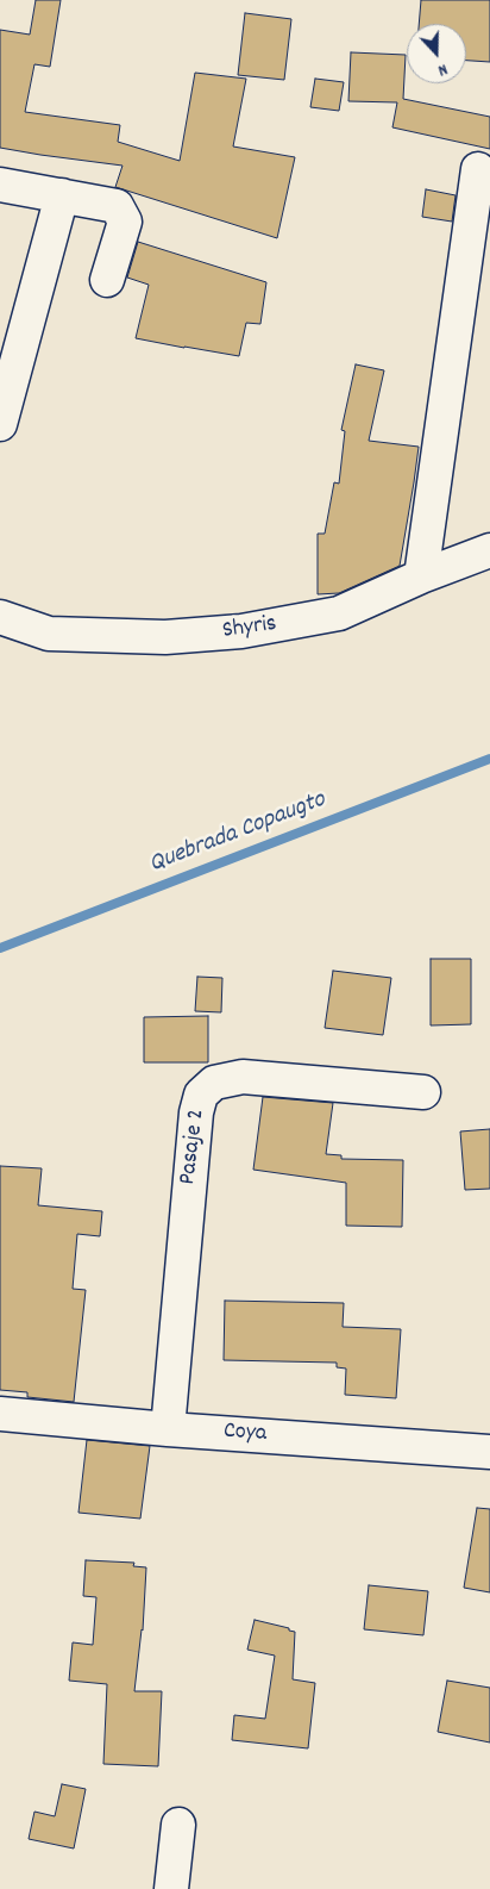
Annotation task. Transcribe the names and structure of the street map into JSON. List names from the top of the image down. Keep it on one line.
{"streets":{"street":["Shyris","Pasaje 2","Coya"]},"crossings":[["Pasaje 2","Coya"]],"water":["Quebrada Copaugto"],"north":"bottom"}
